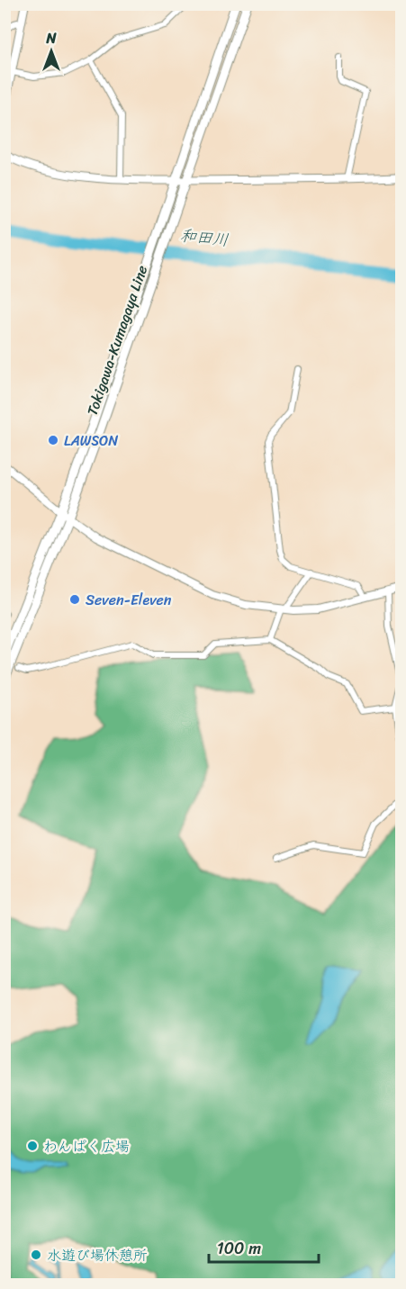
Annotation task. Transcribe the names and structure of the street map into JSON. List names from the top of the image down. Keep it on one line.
{"streets":{"main road":["Tokigawa-Kumagaya Line"]},"water":["和田川"],"places":["LAWSON","Seven-Eleven","わんぱく広場","水遊び場休憩所"],"scale_bar":"100 m","north":"top"}
